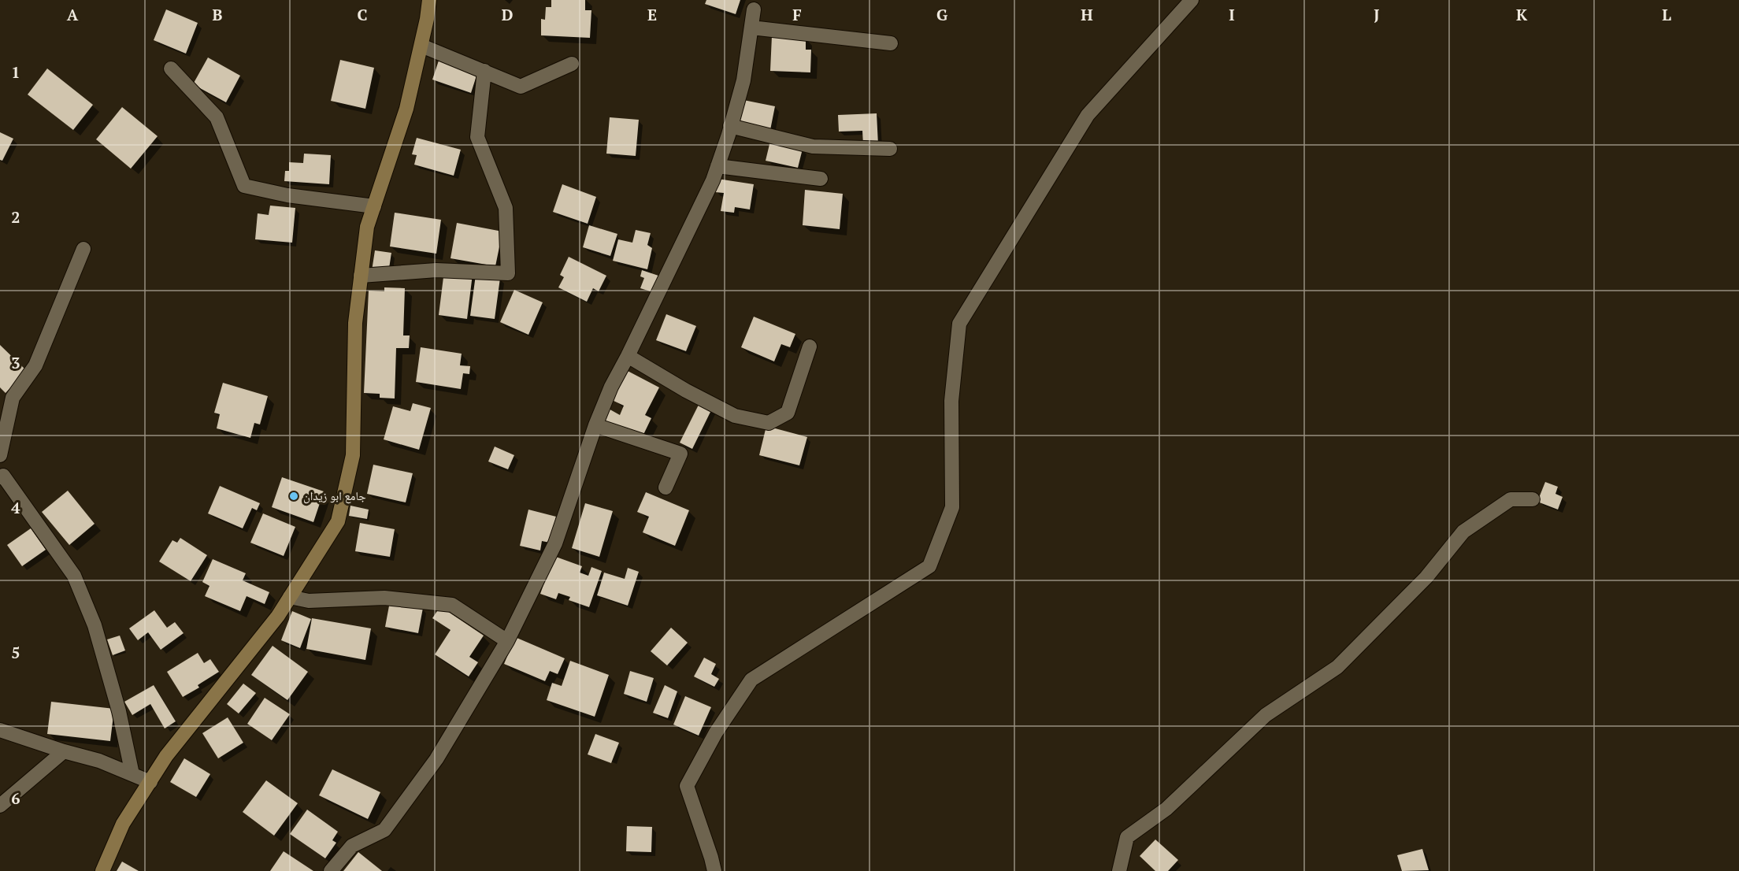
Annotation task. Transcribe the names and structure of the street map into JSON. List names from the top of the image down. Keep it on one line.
{"places":["جامع ابو زيدان"],"grid":{"columns":["A","B","C","D","E","F","G","H","I","J","K","L"],"rows":["1","2","3","4","5","6"]}}
